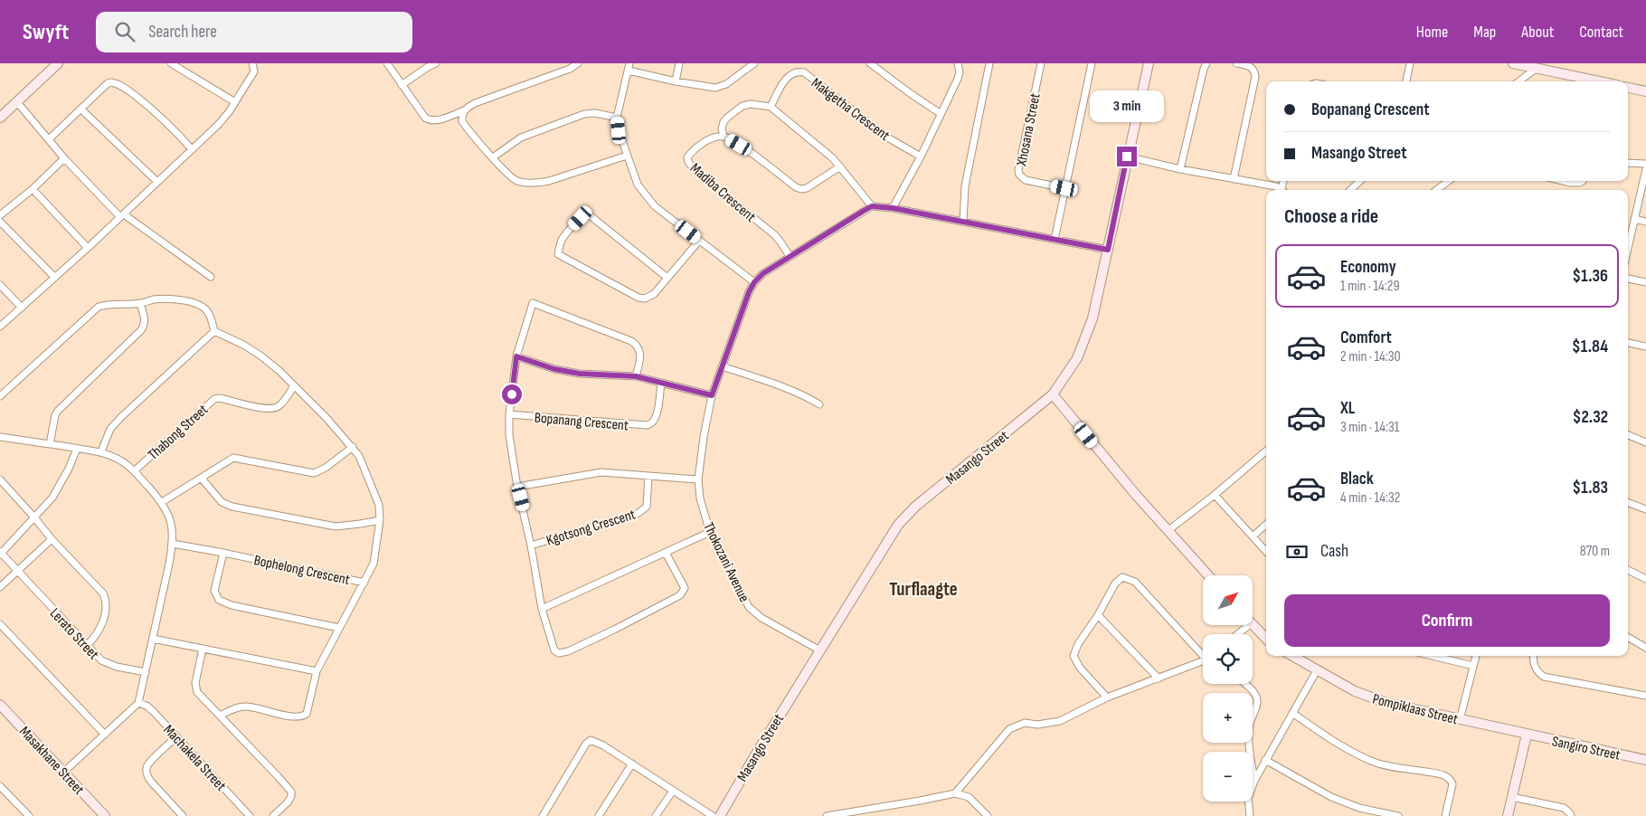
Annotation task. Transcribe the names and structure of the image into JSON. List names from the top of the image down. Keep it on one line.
{"streets":{"street":["Makgetha Crescent","Xhosana Street","Madiba Crescent","Bopanang Crescent","Thabong Street","Masango Street","Kgotsong Crescent","Thokozani Avenue","Bophelong Crescent","Lerato Street","Pompiklaas Street","Sangiro Street","Machakela Street","Masakhane Street"]},"crossings":[["Madiba Crescent","Thokozani Avenue"],["Bopanang Crescent","Kgotsong Crescent"],["Thabong Street","Bophelong Crescent"],["Masango Street","Thokozani Avenue"],["Pompiklaas Street","Sangiro Street"]],"districts":["Turflaagte"],"north":"top right","page":{"header":"Swyft","search":"Search here","nav":["Home","Map","About","Contact"],"banner":["Bopanang Crescent","Masango Street"],"bubble":"3 min","heading":"Choose a ride","list":[{"name":"Economy","note":"1 min · 14:29","value":"$1.36"},{"name":"Comfort","note":"2 min · 14:30","value":"$1.84"},{"name":"XL","note":"3 min · 14:31","value":"$2.32"},{"name":"Black","note":"4 min · 14:32","value":"$1.83"}],"pay":["Cash","870 m"],"map_buttons":["+","−"],"buttons":"Confirm"}}
